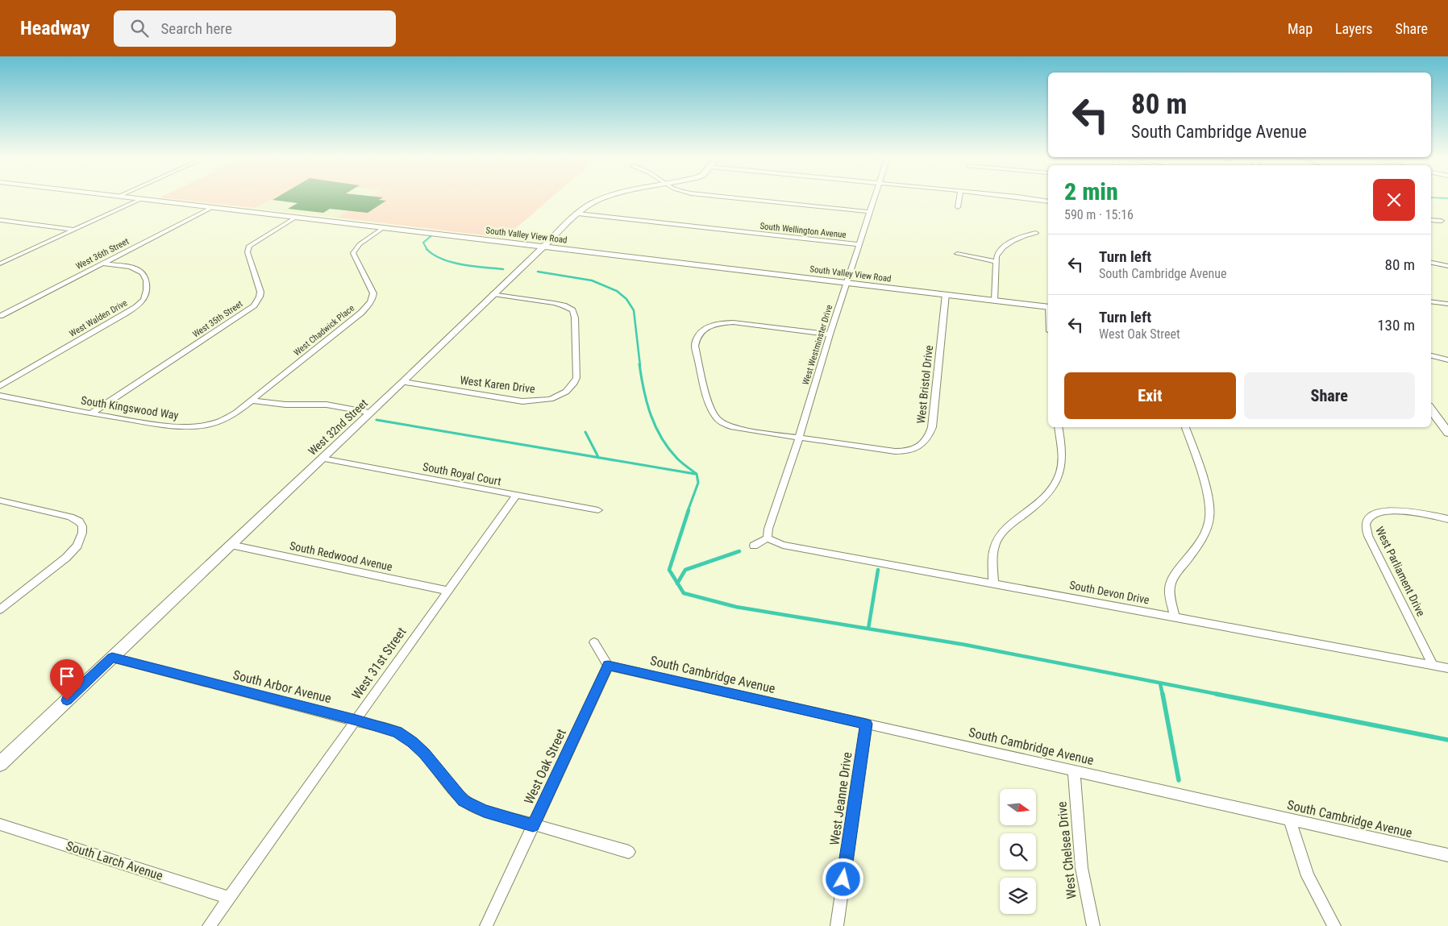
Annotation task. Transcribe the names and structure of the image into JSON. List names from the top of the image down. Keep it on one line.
{"streets":{"street":["South Wellington Avenue","South Valley View Road","West 36th Street","West Walden Drive","West 35th Street","West Chadwick Place","West Westminster Drive","West Karen Drive","West Bristol Drive","South Kingswood Way","West 32nd Street","South Royal Court","South Redwood Avenue","West Parliament Drive","South Devon Drive","West 31st Street","South Cambridge Avenue","South Arbor Avenue","West Oak Street","West Jeanne Drive","West Chelsea Drive","South Larch Avenue"]},"crossings":[["South Wellington Avenue","West Westminster Drive"],["South Wellington Avenue","West 32nd Street"],["South Valley View Road","West 36th Street"],["South Valley View Road","West 35th Street"],["South Valley View Road","West Chadwick Place"],["South Valley View Road","West Westminster Drive"],["South Valley View Road","West Bristol Drive"],["South Valley View Road","West 32nd Street"],["West 36th Street","West Walden Drive"],["West 35th Street","South Kingswood Way"],["West Chadwick Place","South Kingswood Way"],["West Westminster Drive","West Bristol Drive"],["West Westminster Drive","South Devon Drive"],["West Karen Drive","West 32nd Street"],["West 32nd Street","South Royal Court"],["West 32nd Street","South Redwood Avenue"],["West 32nd Street","South Arbor Avenue"],["South Royal Court","West 31st Street"],["South Redwood Avenue","West 31st Street"],["West Parliament Drive","South Devon Drive"],["West 31st Street","South Arbor Avenue"],["West 31st Street","South Larch Avenue"],["South Cambridge Avenue","West Oak Street"],["South Cambridge Avenue","West Jeanne Drive"],["South Cambridge Avenue","West Chelsea Drive"],["South Arbor Avenue","West Oak Street"]],"north":"right","page":{"header":"Headway","search":"Search here","nav":["Map","Layers","Share"],"turn":["80 m","South Cambridge Avenue"],"heading":["2 min","590 m · 15:16"],"list":[{"name":"Turn left","note":"South Cambridge Avenue","value":"80 m"},{"name":"Turn left","note":"West Oak Street","value":"130 m"}],"buttons":["Exit","Share"]}}
